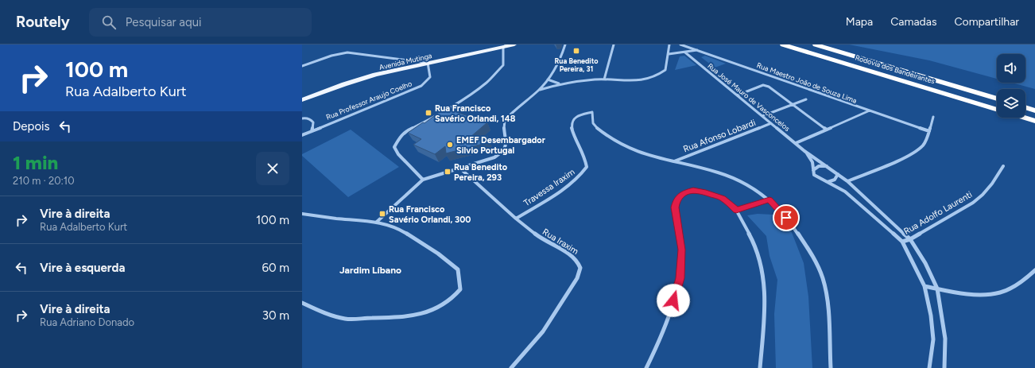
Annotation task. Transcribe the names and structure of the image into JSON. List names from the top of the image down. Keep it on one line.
{"streets":{"highway":["Rodovia dos Bandeirantes"],"main road":["Avenida Mutinga"],"street":["Rua Maestro João de Souza Lima","Rua José Mauro de Vasconcelos","Rua Professor Araujo Coelho","Rua Afonso Lobardi","Travessa Iraxim","Rua Adolfo Laurenti","Rua Iraxim"]},"crossings":[["Avenida Mutinga","Rua Professor Araujo Coelho"],["Rua José Mauro de Vasconcelos","Rua Afonso Lobardi"],["Rua José Mauro de Vasconcelos","Rua Adolfo Laurenti"],["Rua Afonso Lobardi","Travessa Iraxim"],["Travessa Iraxim","Rua Iraxim"]],"districts":["Jardim Líbano"],"places":{"transit":["Rua Benedito Pereira, 31","Rua Francisco Savério Orlandi, 148","Rua Benedito Pereira, 293","Rua Francisco Savério Orlandi, 300"],"other":["EMEF Desembargador Silvio Portugal"]},"page":{"header":"Routely","search":"Pesquisar aqui","nav":["Mapa","Camadas","Compartilhar"],"turn":["100 m","Rua Adalberto Kurt"],"then":"Depois","heading":["1 min","210 m · 20:10"],"list":[{"name":"Vire à direita","note":"Rua Adalberto Kurt","value":"100 m"},{"name":"Vire à esquerda","value":"60 m"},{"name":"Vire à direita","note":"Rua Adriano Donado","value":"30 m"}]}}
